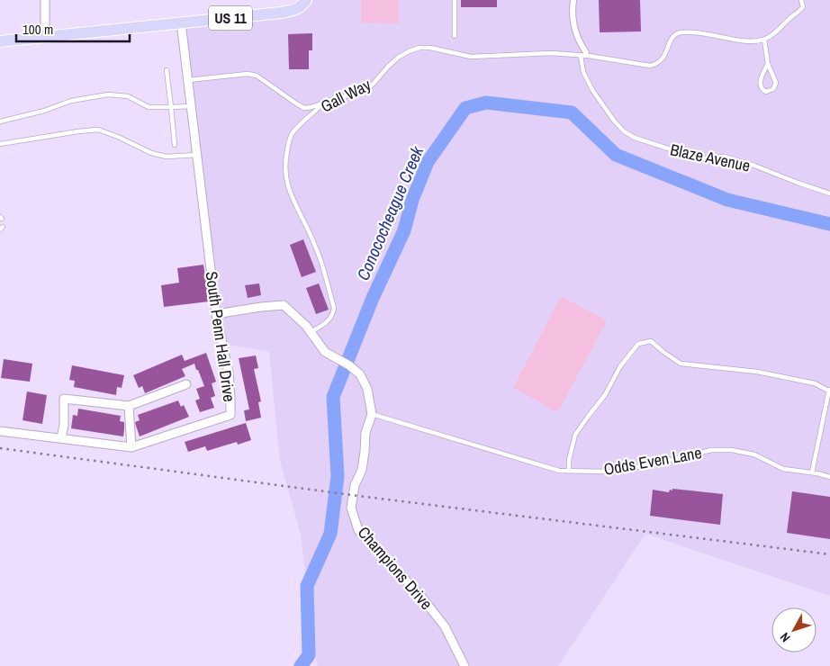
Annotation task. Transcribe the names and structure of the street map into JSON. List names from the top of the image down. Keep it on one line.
{"streets":{"main road":["US 11"],"street":["South Penn Hall Drive","Champions Drive"],"lane":["Gall Way","Blaze Avenue","Odds Even Lane"]},"crossings":[["US 11","South Penn Hall Drive"],["Gall Way","Blaze Avenue"],["Gall Way","Champions Drive"],["Odds Even Lane","Champions Drive"]],"water":["Conococheague Creek"],"scale_bar":"100 m","north":"bottom left"}
